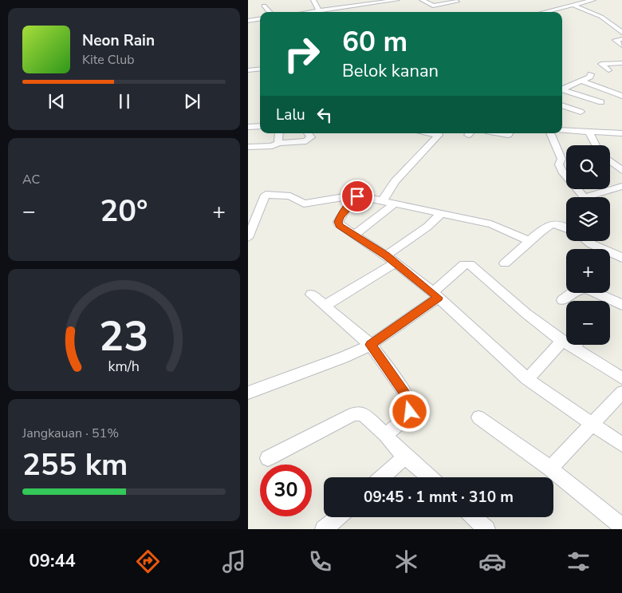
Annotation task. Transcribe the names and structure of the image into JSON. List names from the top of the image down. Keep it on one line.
{"page":{"turn":["60 m","Belok kanan"],"song":["Neon Rain","Kite Club"],"then":"Lalu","tile":["AC",["Jangkauan · 51%","255 km"]],"map_buttons":["+","−"],"heat":["−","20°","+"],"limit":"30","trip":"09:45 · 1 mnt · 310 m","tabs":"09:44","gauge":["23","km/h"]}}
